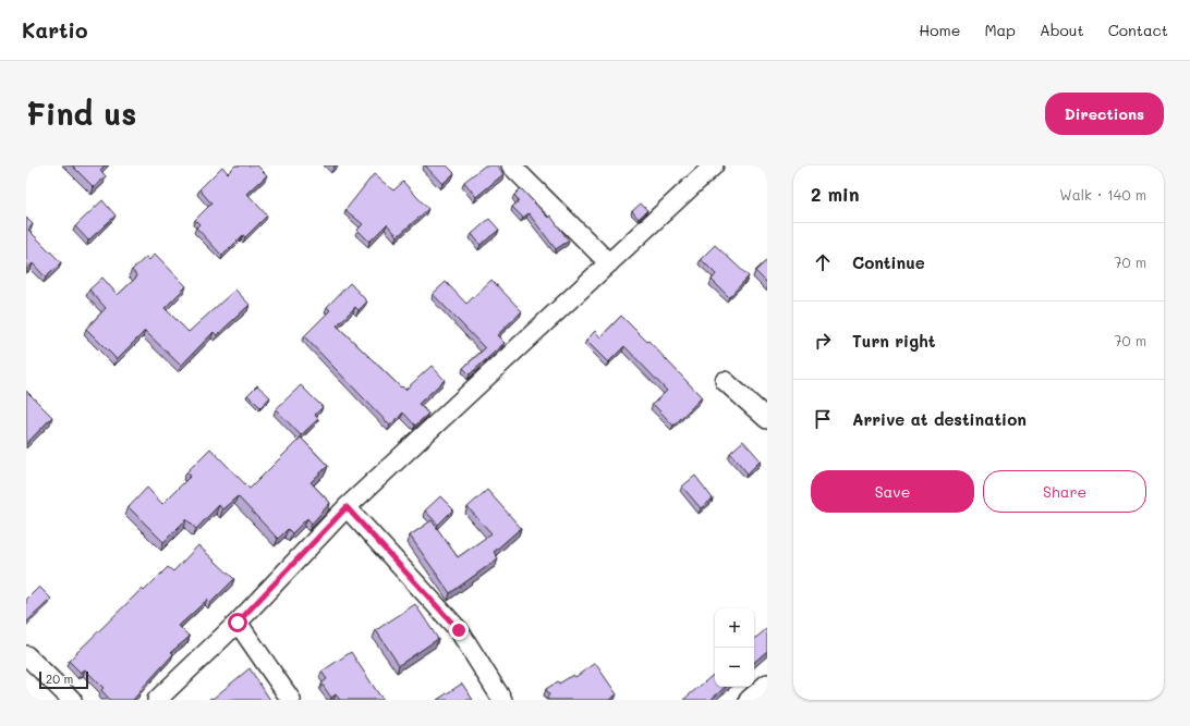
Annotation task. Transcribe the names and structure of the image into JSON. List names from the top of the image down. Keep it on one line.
{"scale_bar":"20 m","page":{"header":"Kartio","nav":["Home","Map","About","Contact"],"buttons":["Directions",["Save","Share"]],"title":"Find us","heading":["2 min","Walk · 140 m"],"list":[["Continue","70 m"],["Turn right","70 m"],"Arrive at destination"],"map_buttons":["+","−"],"scale":"20 m"}}
